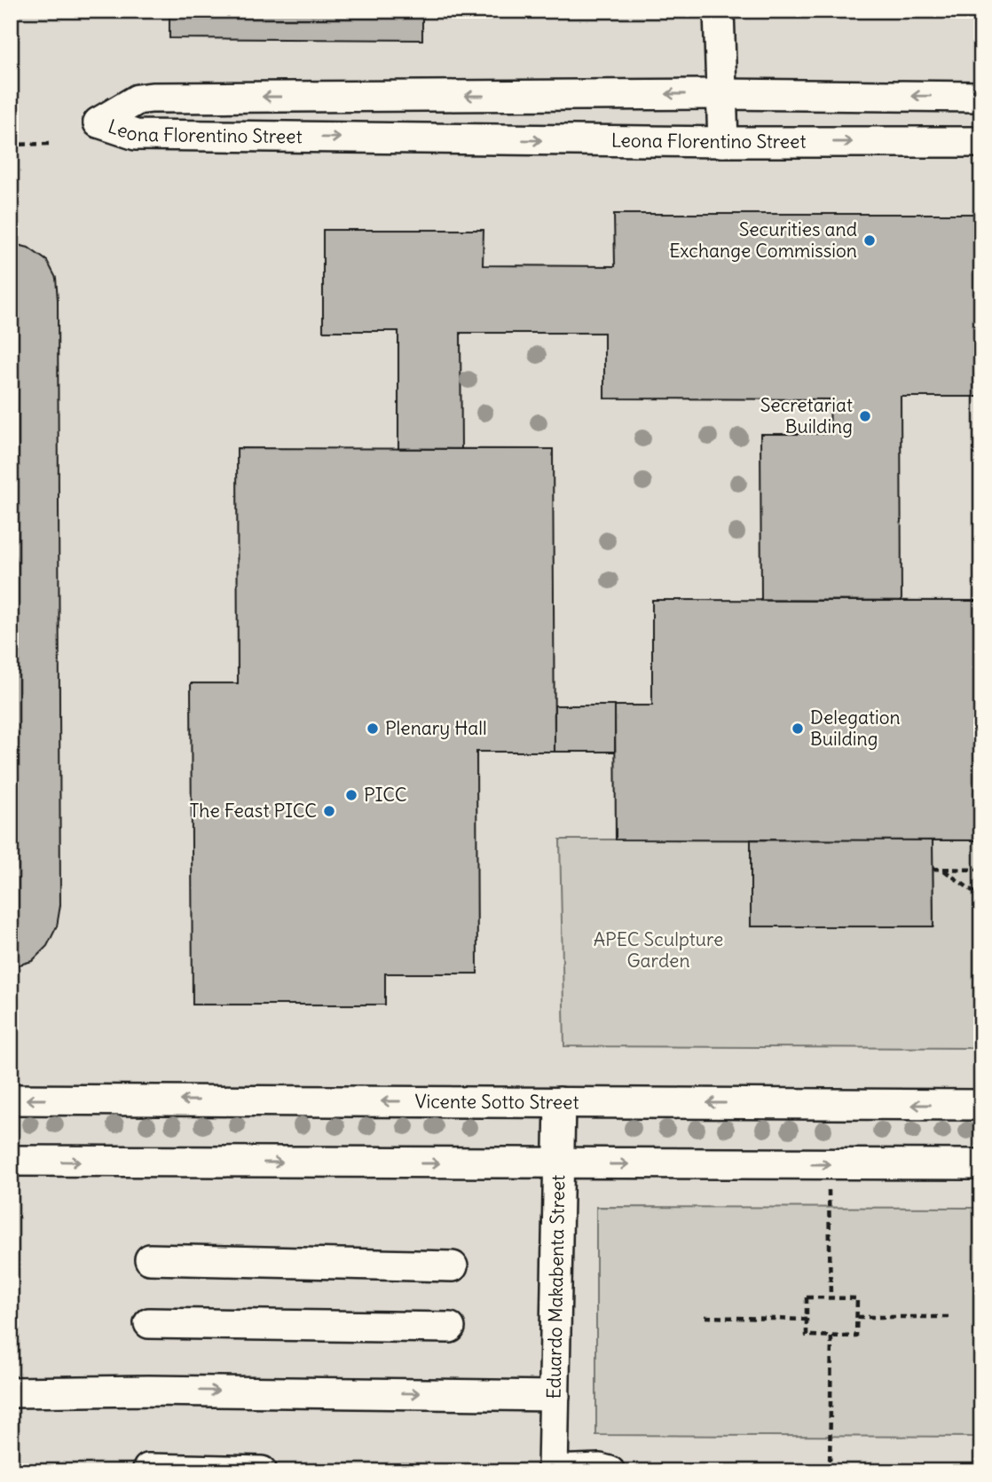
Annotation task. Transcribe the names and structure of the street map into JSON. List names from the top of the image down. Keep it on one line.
{"streets":{"street":["Leona Florentino Street","Vicente Sotto Street","Eduardo Makabenta Street"]},"crossings":[["Vicente Sotto Street","Eduardo Makabenta Street"]],"parks":["APEC Sculpture Garden"],"places":["Securities and Exchange Commission","Secretariat Building","Plenary Hall","Delegation Building","PICC","The Feast PICC"]}
